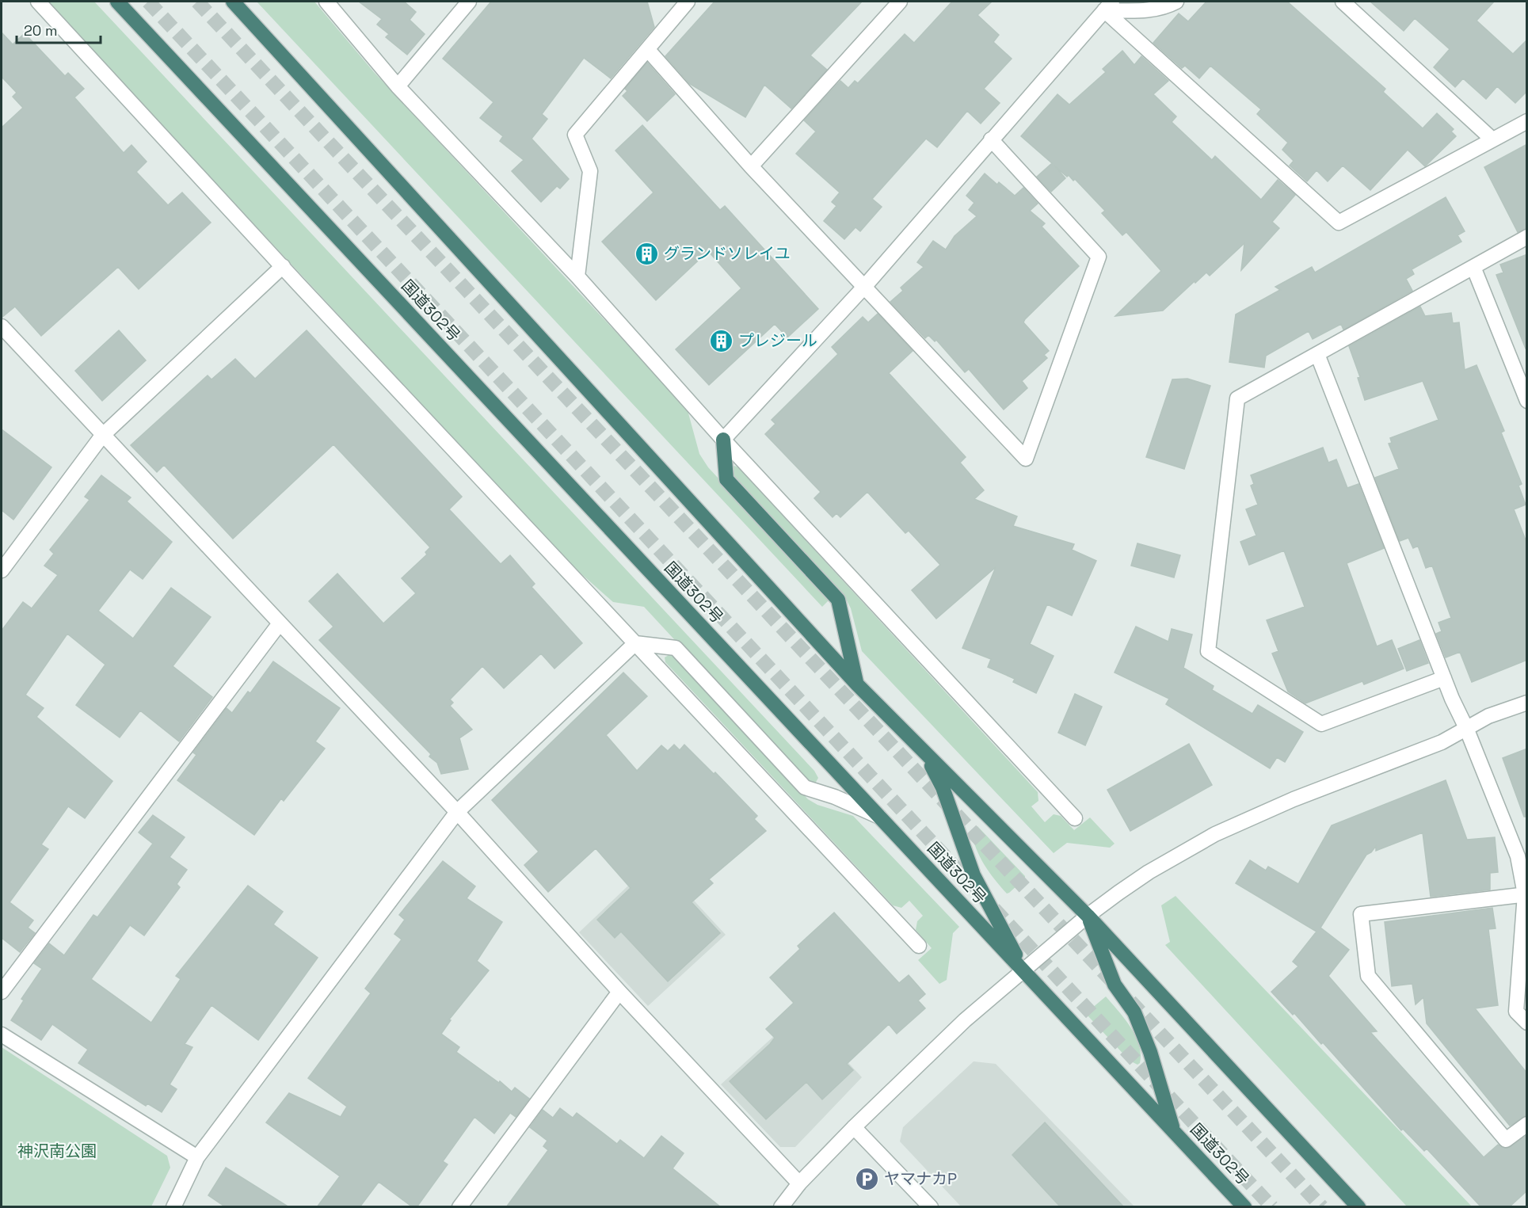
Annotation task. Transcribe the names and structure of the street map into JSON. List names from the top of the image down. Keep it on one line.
{"streets":{"highway":["国道302号"]},"parks":["神沢南公園"],"places":{"building":["グランドソレイユ","プレジール"],"parking":["ヤマナカP"]},"scale_bar":"20 m"}
